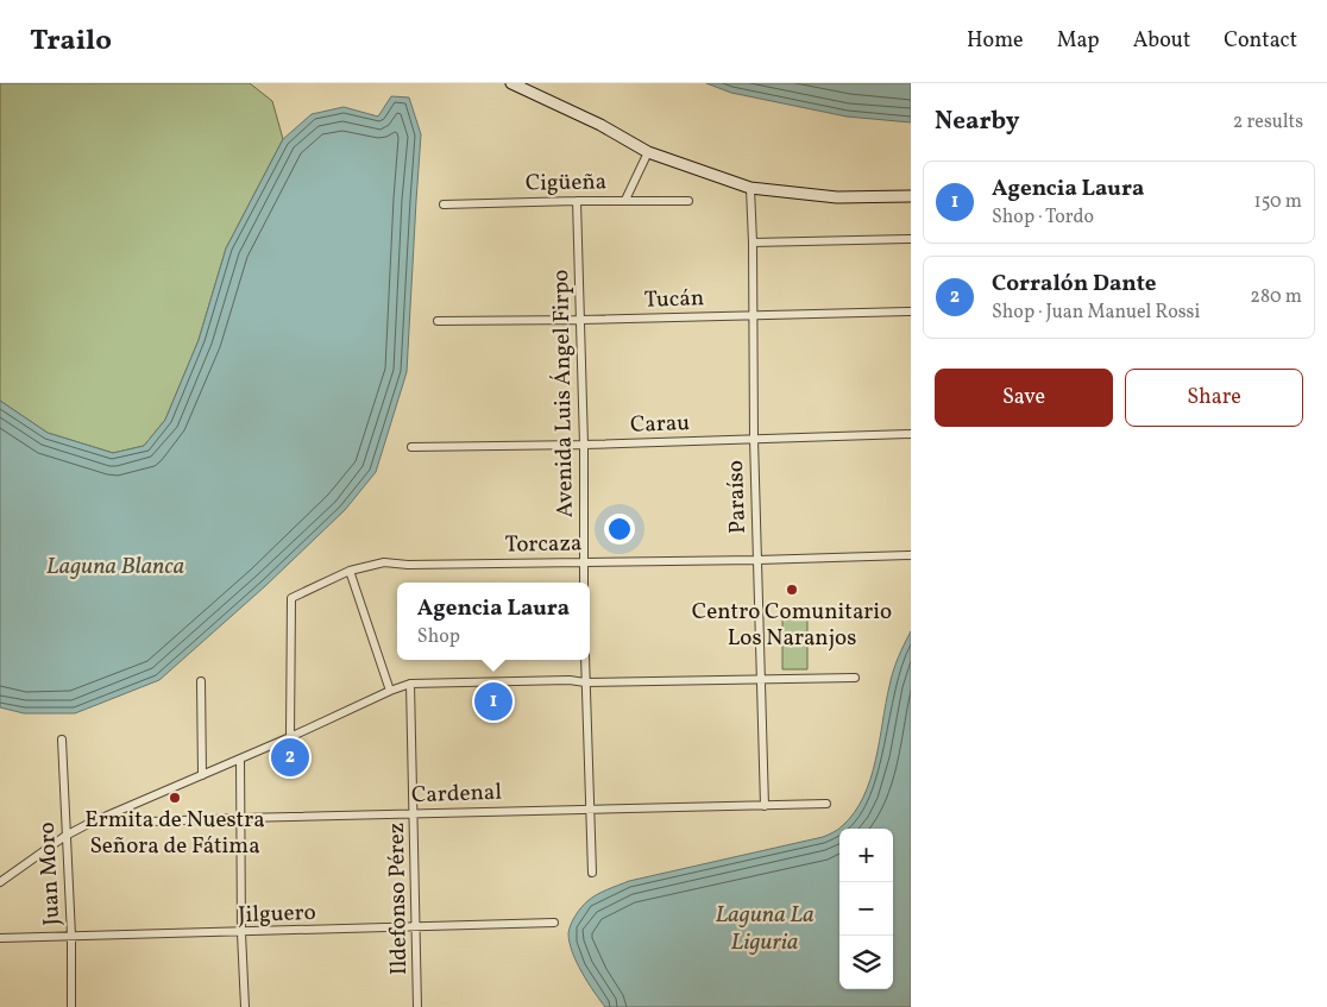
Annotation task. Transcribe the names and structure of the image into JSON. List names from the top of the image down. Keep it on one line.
{"streets":{"street":["Cigüeña","Tucán","Avenida Luis Ángel Firpo","Carau","Paraíso","Torcaza","Cardenal","Juan Moro","Ildefonso Pérez","Jilguero"]},"crossings":[["Cigüeña","Avenida Luis Ángel Firpo"],["Tucán","Avenida Luis Ángel Firpo"],["Tucán","Paraíso"],["Avenida Luis Ángel Firpo","Carau"],["Avenida Luis Ángel Firpo","Torcaza"],["Carau","Paraíso"],["Paraíso","Torcaza"],["Paraíso","Cardenal"],["Cardenal","Ildefonso Pérez"],["Juan Moro","Jilguero"],["Ildefonso Pérez","Jilguero"]],"water":["Laguna Blanca","Laguna La Liguria"],"places":["Centro Comunitario Los Naranjos","Ermita de Nuestra Señora de Fátima"],"page":{"header":"Trailo","nav":["Home","Map","About","Contact"],"heading":["Nearby","2 results"],"list":[{"mark":"1","name":"Agencia Laura","note":"Shop · Tordo","value":"150 m"},{"mark":"2","name":"Corralón Dante","note":"Shop · Juan Manuel Rossi","value":"280 m"}],"buttons":["Save","Share"],"popup":["Agencia Laura","Shop"],"pins":["1","2"],"map_buttons":["+","−"]}}
